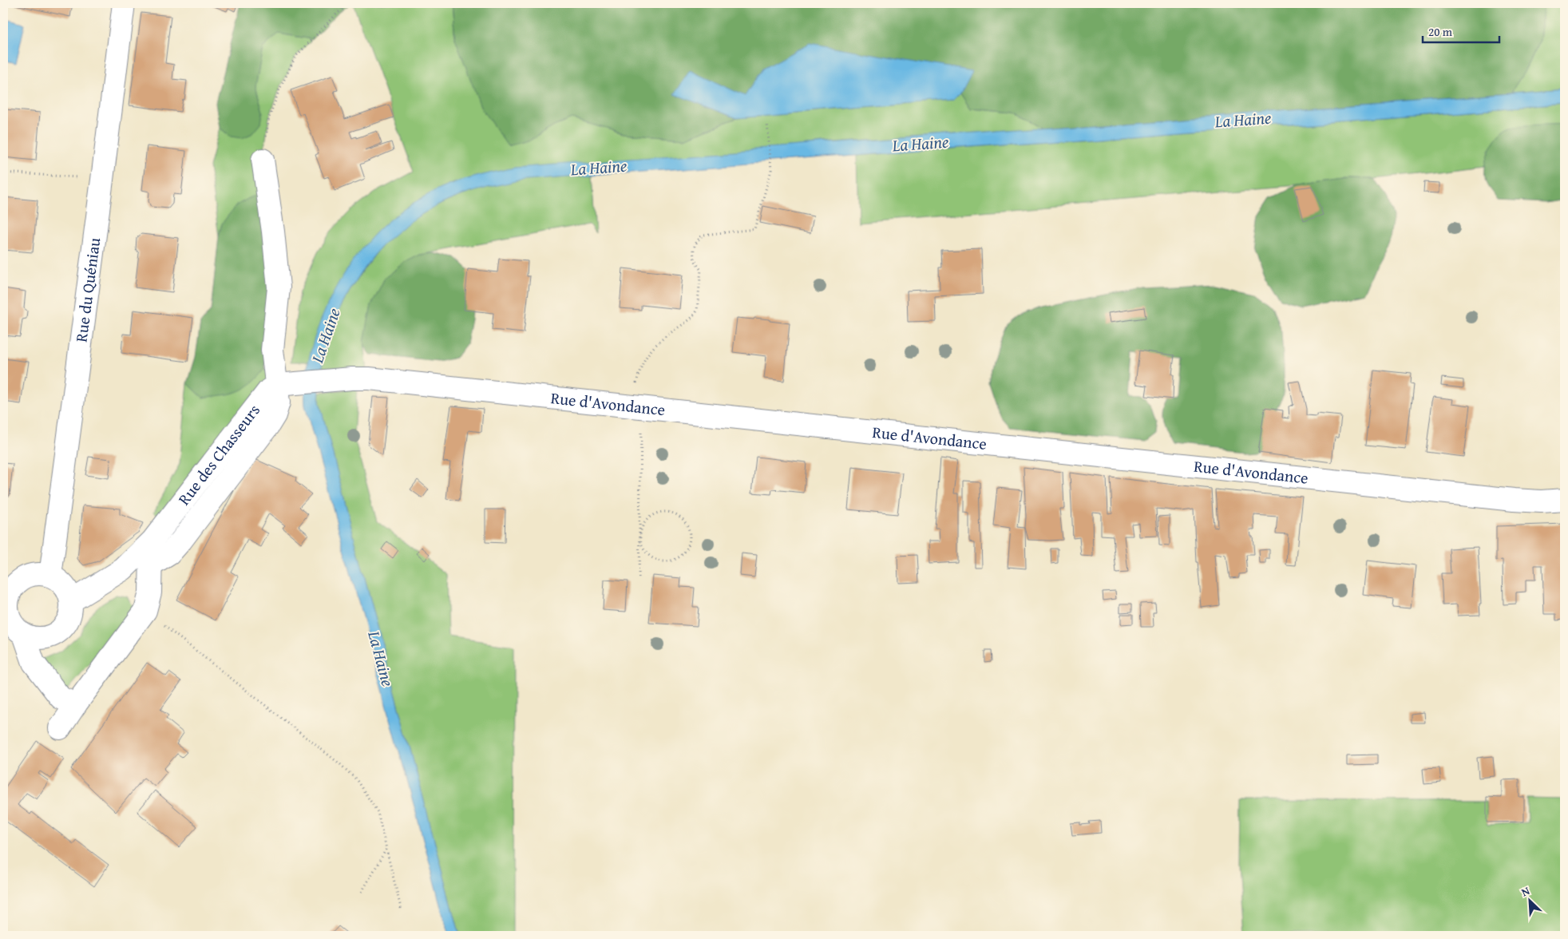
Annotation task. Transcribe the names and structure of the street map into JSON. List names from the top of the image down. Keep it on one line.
{"streets":{"street":["Rue du Quéniau","Rue d'Avondance","Rue des Chasseurs"]},"crossings":[["Rue du Quéniau","Rue des Chasseurs"],["Rue d'Avondance","Rue des Chasseurs"]],"water":["La Haine"],"scale_bar":"20 m","north":"top left"}
